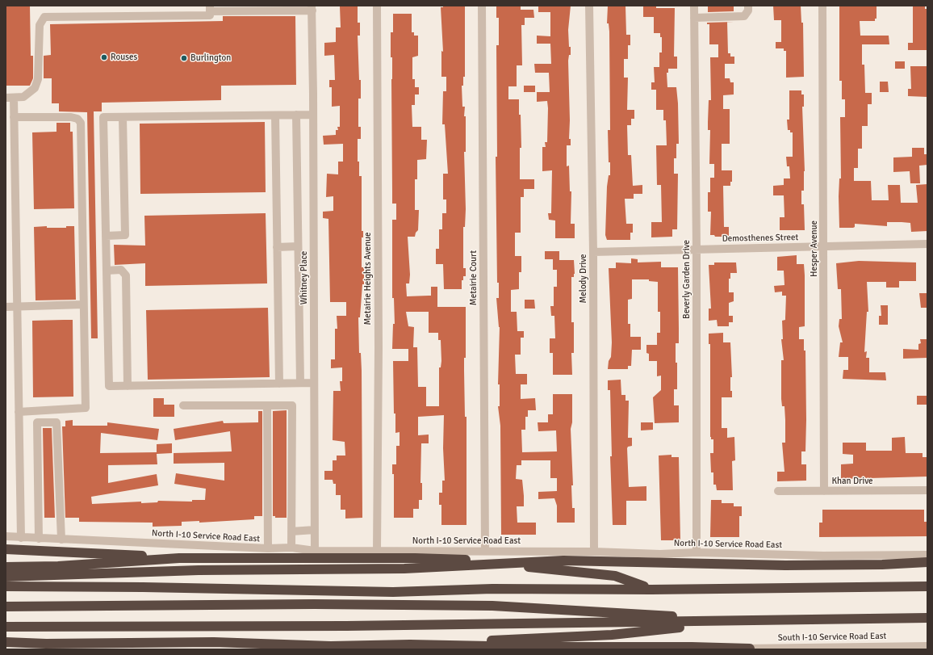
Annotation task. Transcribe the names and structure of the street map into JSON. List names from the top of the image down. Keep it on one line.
{"streets":{"street":["Demosthenes Street","Hesper Avenue","Whitney Place","Metairie Court","Metairie Heights Avenue","Melody Drive","Beverly Garden Drive","Khan Drive","North I-10 Service Road East","South I-10 Service Road East"]},"crossings":[["Demosthenes Street","Hesper Avenue"],["Demosthenes Street","Melody Drive"],["Demosthenes Street","Beverly Garden Drive"],["Hesper Avenue","Khan Drive"],["Whitney Place","North I-10 Service Road East"],["Metairie Court","North I-10 Service Road East"],["Metairie Heights Avenue","North I-10 Service Road East"],["Melody Drive","North I-10 Service Road East"],["Beverly Garden Drive","North I-10 Service Road East"]],"places":["Rouses","Burlington"]}
